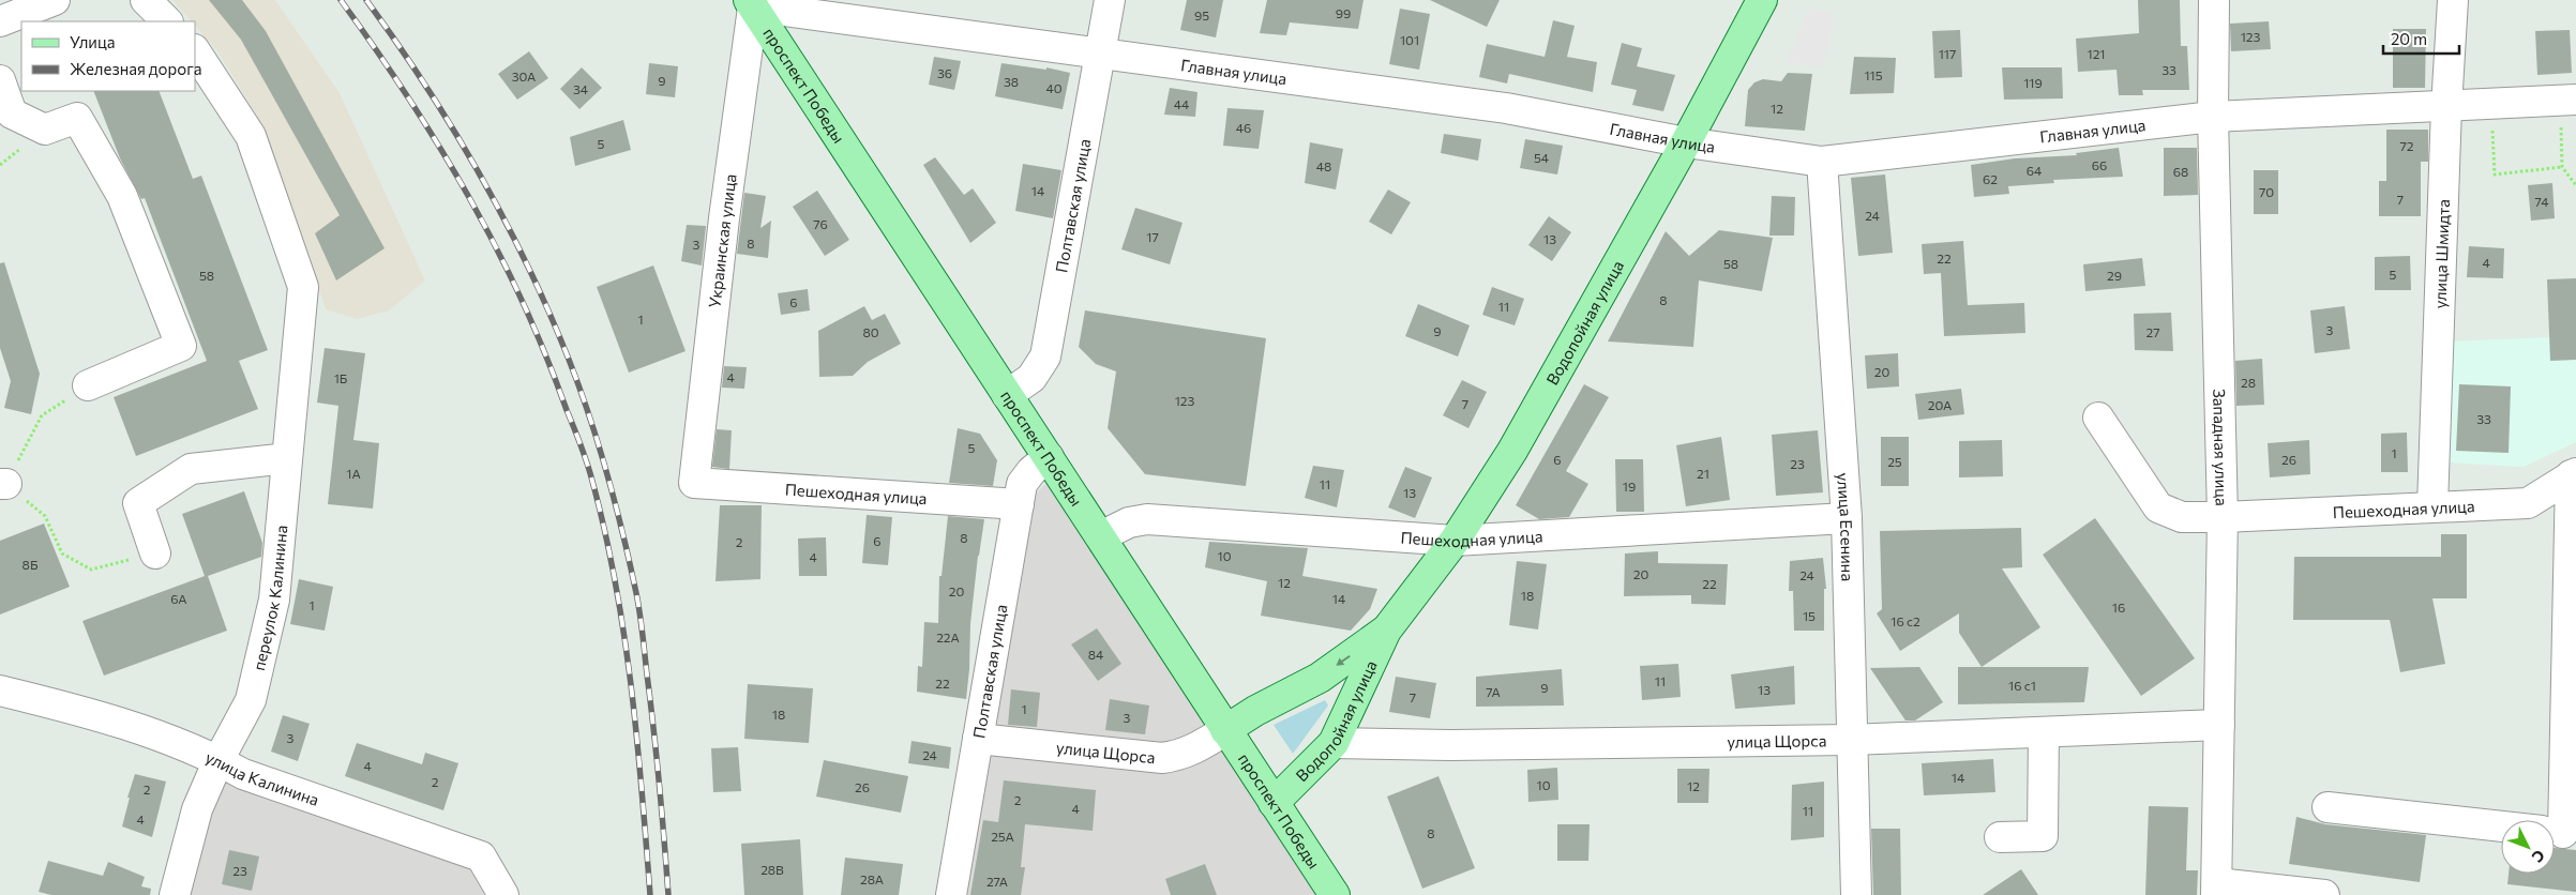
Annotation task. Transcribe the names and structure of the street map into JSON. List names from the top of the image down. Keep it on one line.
{"streets":{"main road":["проспект Победы","Водопойная улица"],"street":["Главная улица","Полтавская улица","Украинская улица","улица Шмидта","Западная улица","Пешеходная улица","улица Есенина","переулок Калинина","улица Щорса","улица Калинина"]},"crossings":[["Главная улица","проспект Победы"],["Главная улица","Полтавская улица"],["Главная улица","Украинская улица"],["Главная улица","улица Шмидта"],["Главная улица","Водопойная улица"],["Главная улица","Западная улица"],["Главная улица","улица Есенина"],["проспект Победы","Полтавская улица"],["проспект Победы","Украинская улица"],["проспект Победы","Водопойная улица"],["проспект Победы","Пешеходная улица"],["проспект Победы","улица Щорса"],["Полтавская улица","Пешеходная улица"],["Полтавская улица","улица Щорса"],["Украинская улица","Пешеходная улица"],["улица Шмидта","Пешеходная улица"],["Водопойная улица","Пешеходная улица"],["Водопойная улица","улица Щорса"],["Западная улица","Пешеходная улица"],["Западная улица","улица Щорса"],["Пешеходная улица","улица Есенина"],["улица Есенина","улица Щорса"],["переулок Калинина","улица Калинина"]],"house_numbers":["99","95","123","101","117","121","33","36","115","30А","9","38","119","40","34","44","12","46","5","72","54","66","48","64","68","62","14","70","7","74","24","76","17","13","8","3","22","4","58","5","58","29","8","6","11","1","3","9","80","27","20","4","1Б","28","123","7","20А","33","5","1","6","26","25","23","1А","21","11","19","13","8","6","2","10","4","8Б","20","24","12","22","20","18","6А","14","1","16","15","16 с2","22А","84","11","22","16 с1","9","13","7А","7","1","18","3","3","24","4","14","2","10","12","26","2","2","4","11","4","8","25А","28В","23","28А","27А"],"legend":["Улица","Железная дорога"],"scale_bar":"20 m","north":"bottom right"}
